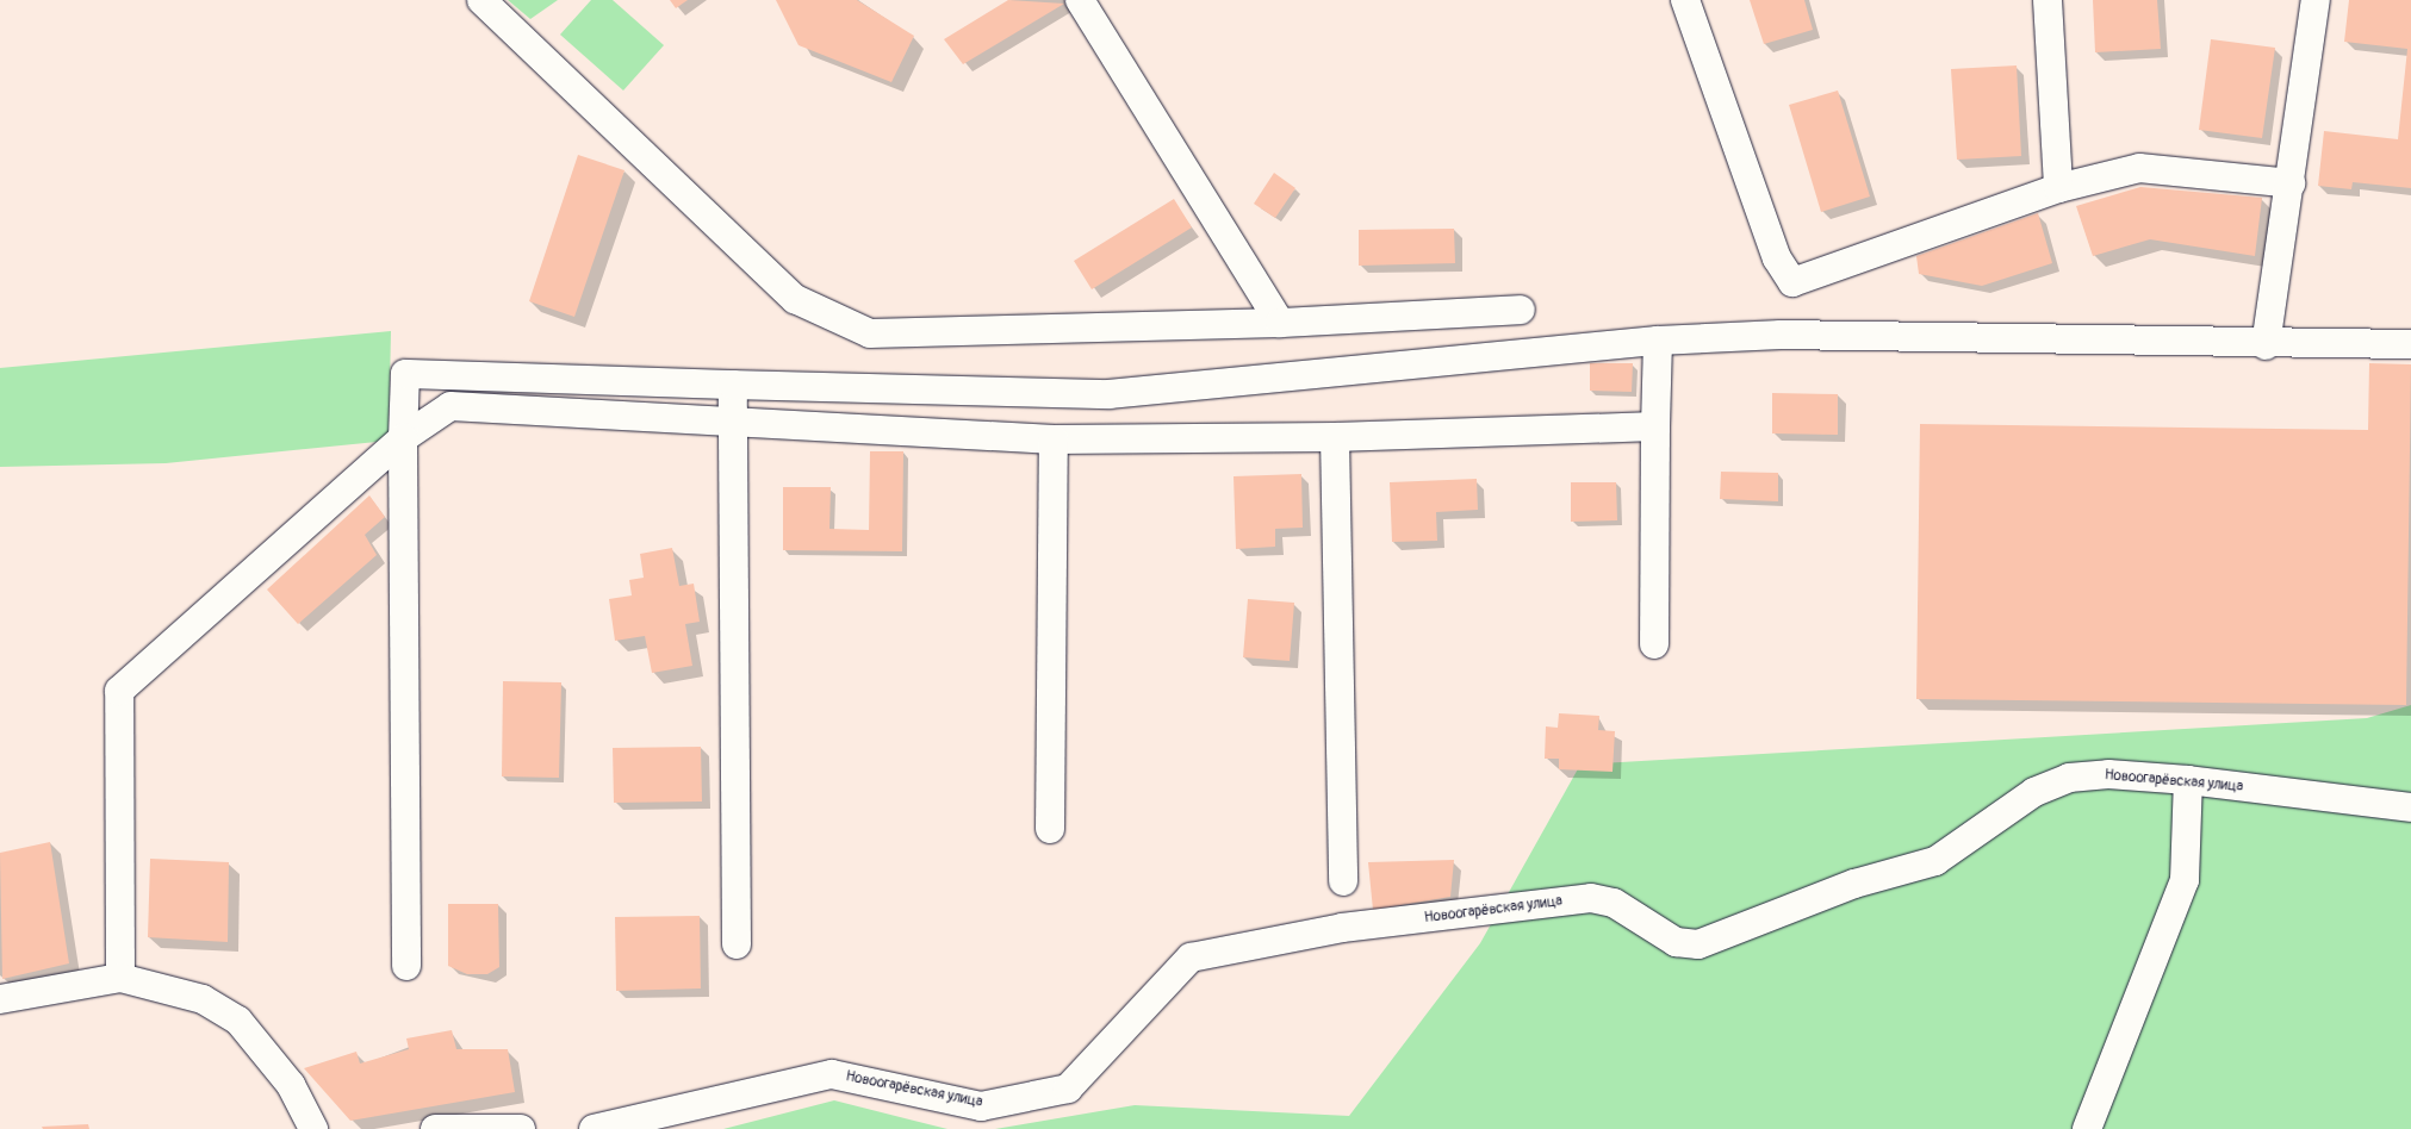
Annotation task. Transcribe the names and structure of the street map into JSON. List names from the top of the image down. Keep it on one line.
{"streets":{"street":["Новоогарёвская улица"]}}
